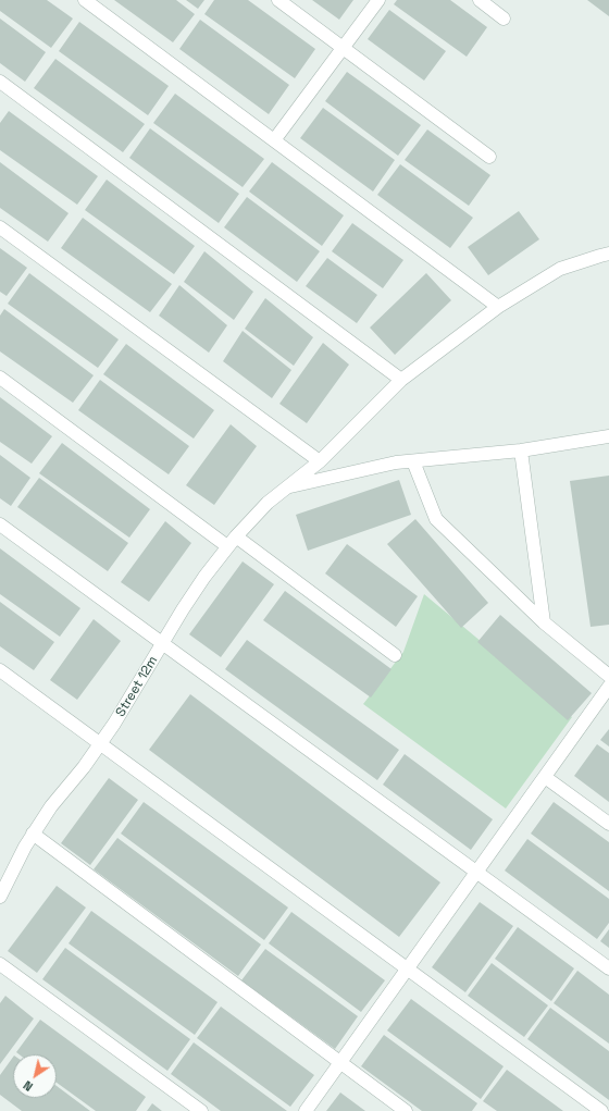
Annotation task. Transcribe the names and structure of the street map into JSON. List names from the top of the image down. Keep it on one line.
{"streets":{"street":["Street 12m"]},"north":"bottom left"}
